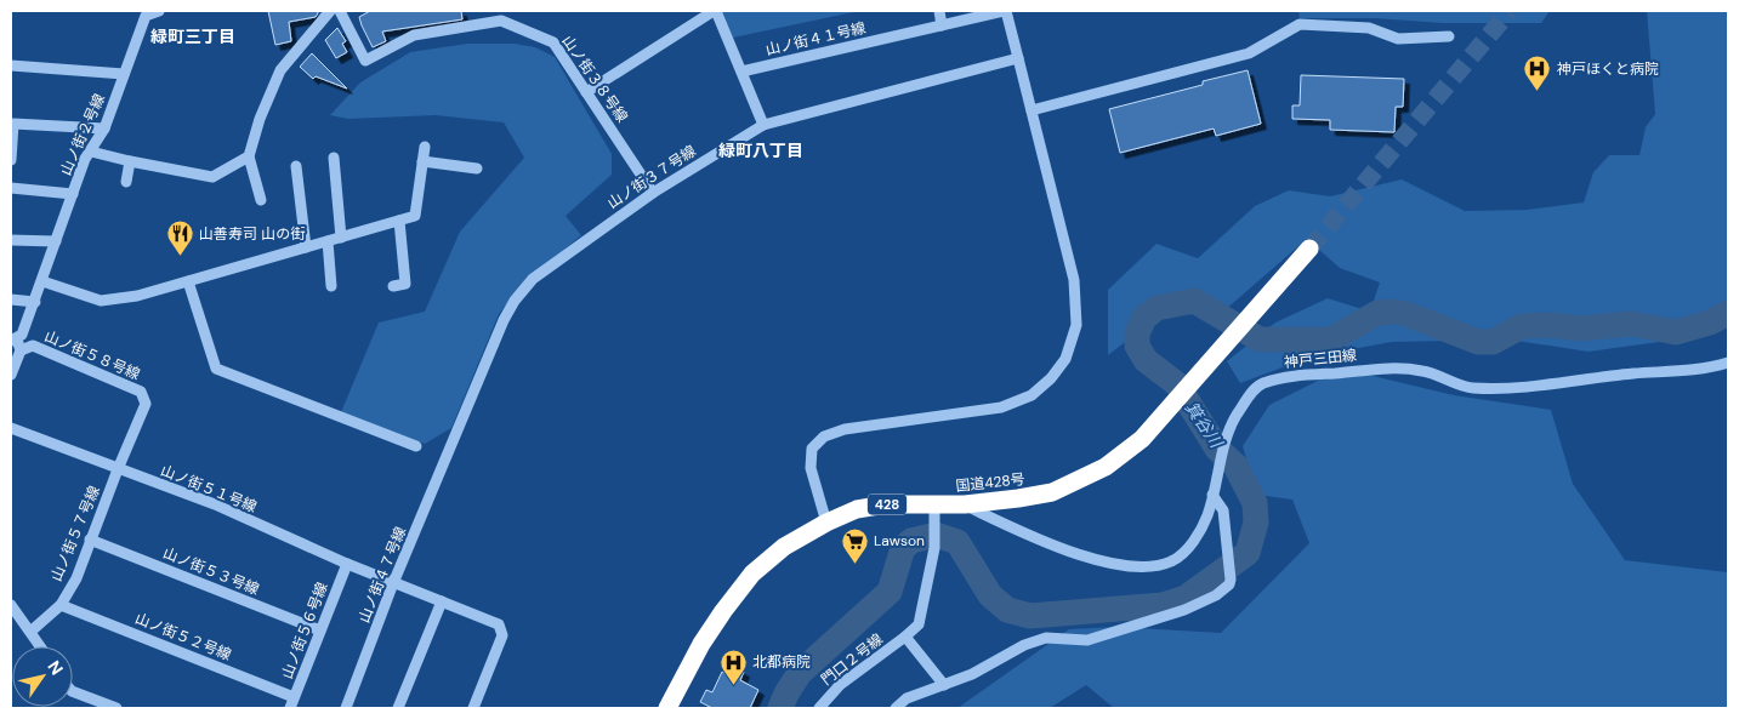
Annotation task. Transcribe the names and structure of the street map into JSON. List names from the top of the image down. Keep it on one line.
{"streets":{"highway":["国道428号","428"],"street":["山ノ街４１号線","山ノ街３８号線","山ノ街２号線","山ノ街３７号線","山ノ街５８号線","神戸三田線","山ノ街５１号線","山ノ街５７号線","山ノ街５３号線","山ノ街４７号線","山ノ街５６号線","山ノ街５２号線","門口２号線"]},"crossings":[["山ノ街３８号線","山ノ街３７号線"],["山ノ街３７号線","山ノ街４７号線"],["山ノ街５８号線","山ノ街５１号線"],["山ノ街５８号線","山ノ街５７号線"],["神戸三田線","国道428号"],["国道428号","門口２号線"],["山ノ街５１号線","山ノ街５７号線"],["山ノ街５１号線","山ノ街４７号線"],["山ノ街５１号線","山ノ街５６号線"],["山ノ街５７号線","山ノ街５３号線"],["山ノ街５７号線","山ノ街５２号線"],["山ノ街５３号線","山ノ街５６号線"],["山ノ街５６号線","山ノ街５２号線"]],"districts":["緑町三丁目","緑町八丁目"],"water":["箕谷川"],"places":{"hospital":["神戸ほくと病院","北都病院"],"restaurant":["山善寿司 山の街"],"supermarket":["Lawson"]},"north":"top right"}
